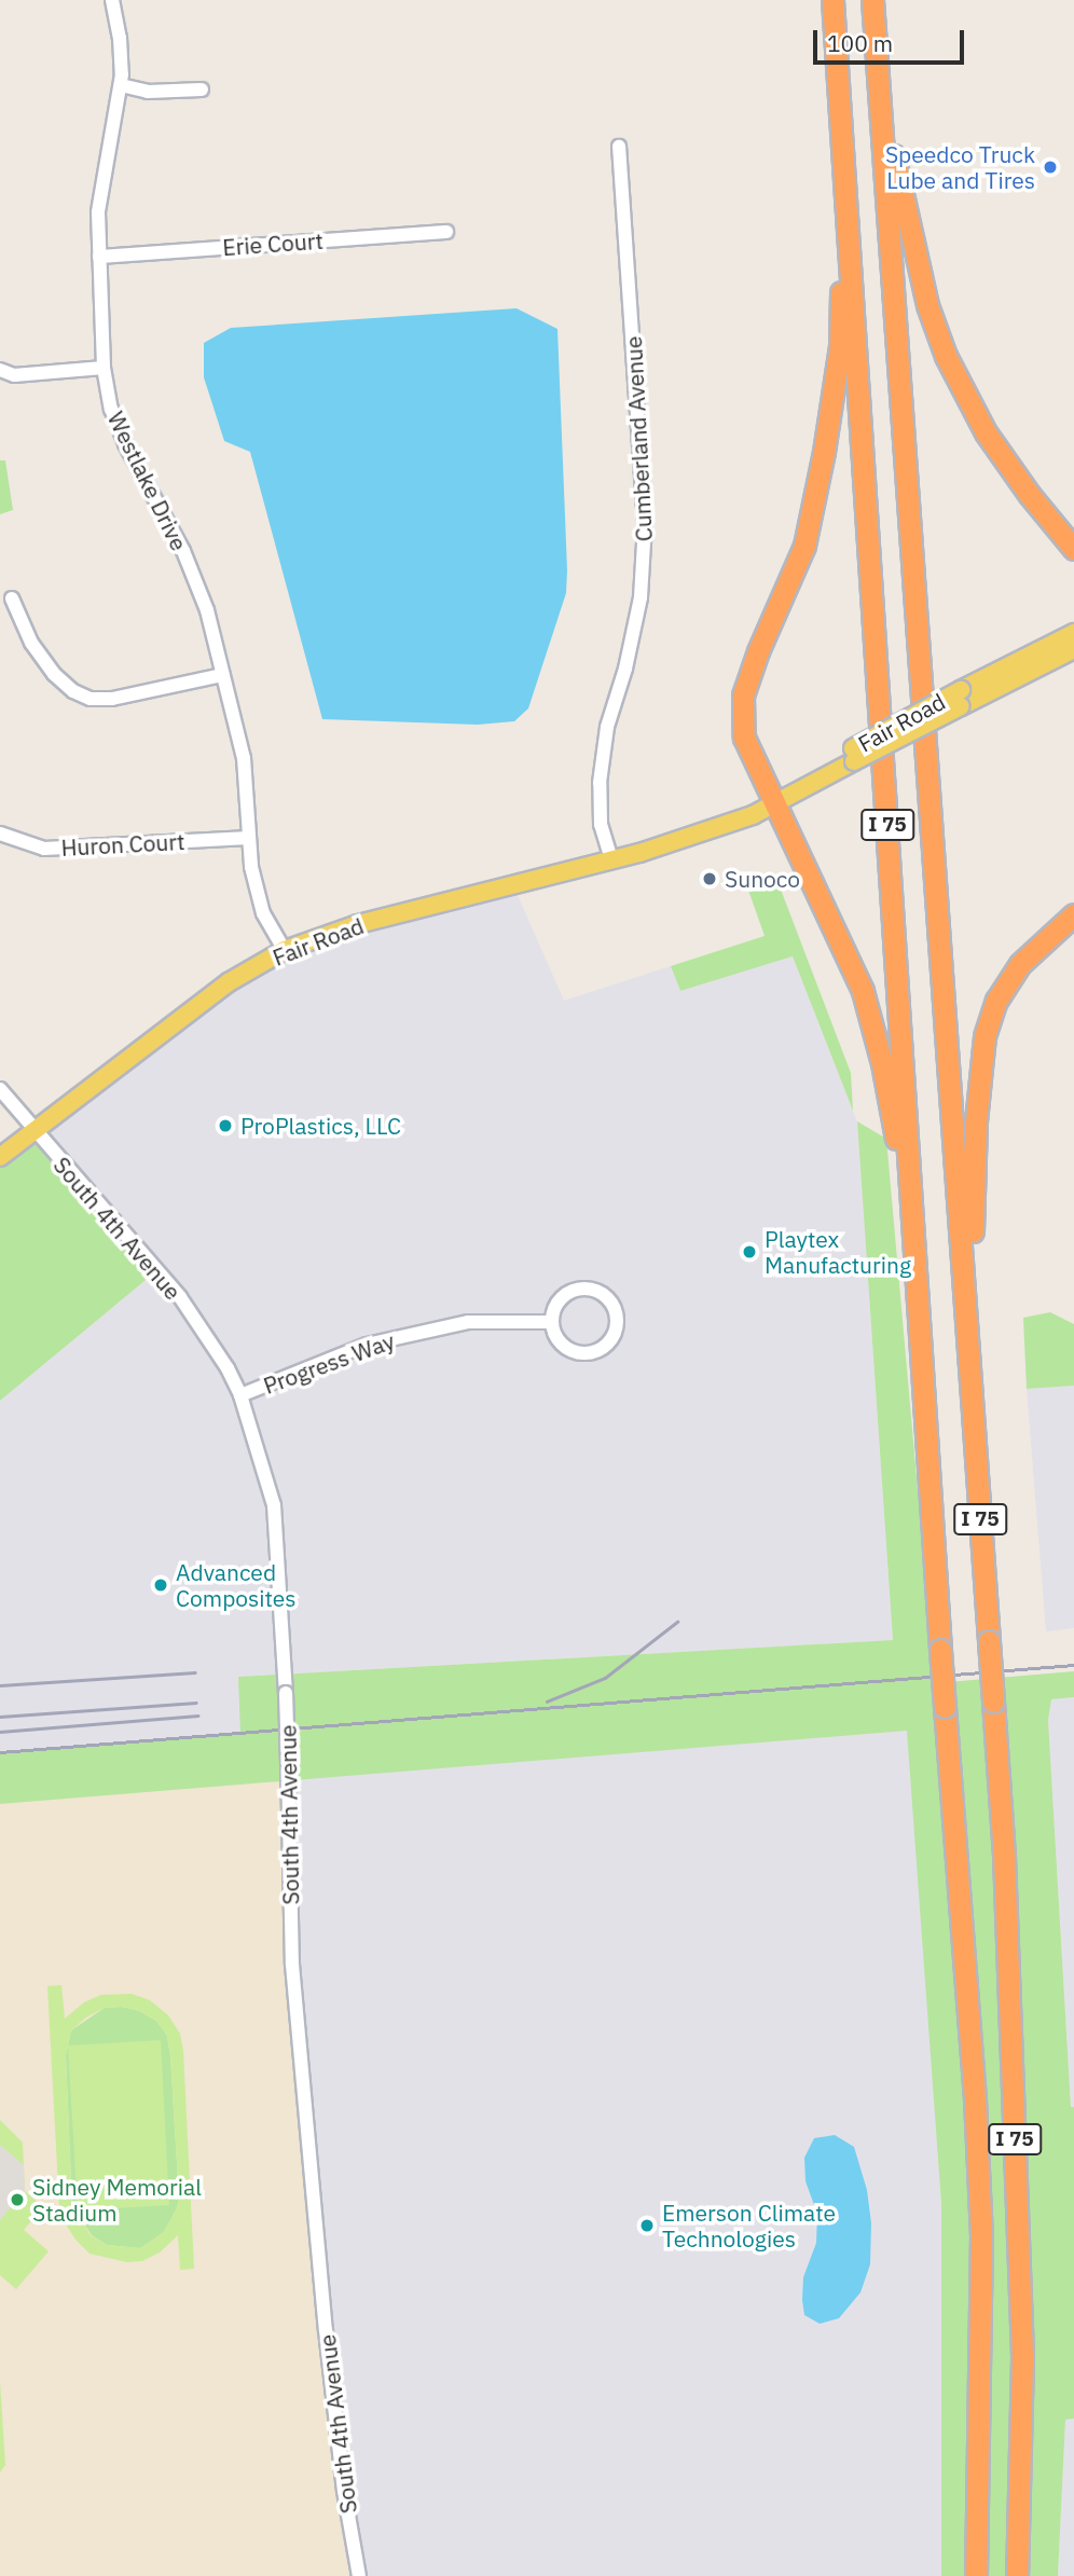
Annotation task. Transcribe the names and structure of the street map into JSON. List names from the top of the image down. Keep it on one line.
{"streets":{"highway":["I 75"],"main road":["Fair Road"],"street":["Erie Court","Cumberland Avenue","Westlake Drive","Huron Court","South 4th Avenue","Progress Way"]},"crossings":[["Erie Court","Westlake Drive"],["Cumberland Avenue","Fair Road"],["Westlake Drive","Fair Road"],["Westlake Drive","Huron Court"],["Fair Road","South 4th Avenue"],["South 4th Avenue","Progress Way"]],"places":["Speedco Truck Lube and Tires","Sunoco","ProPlastics, LLC","Playtex Manufacturing","Advanced Composites","Sidney Memorial Stadium","Emerson Climate Technologies"],"scale_bar":"100 m"}
